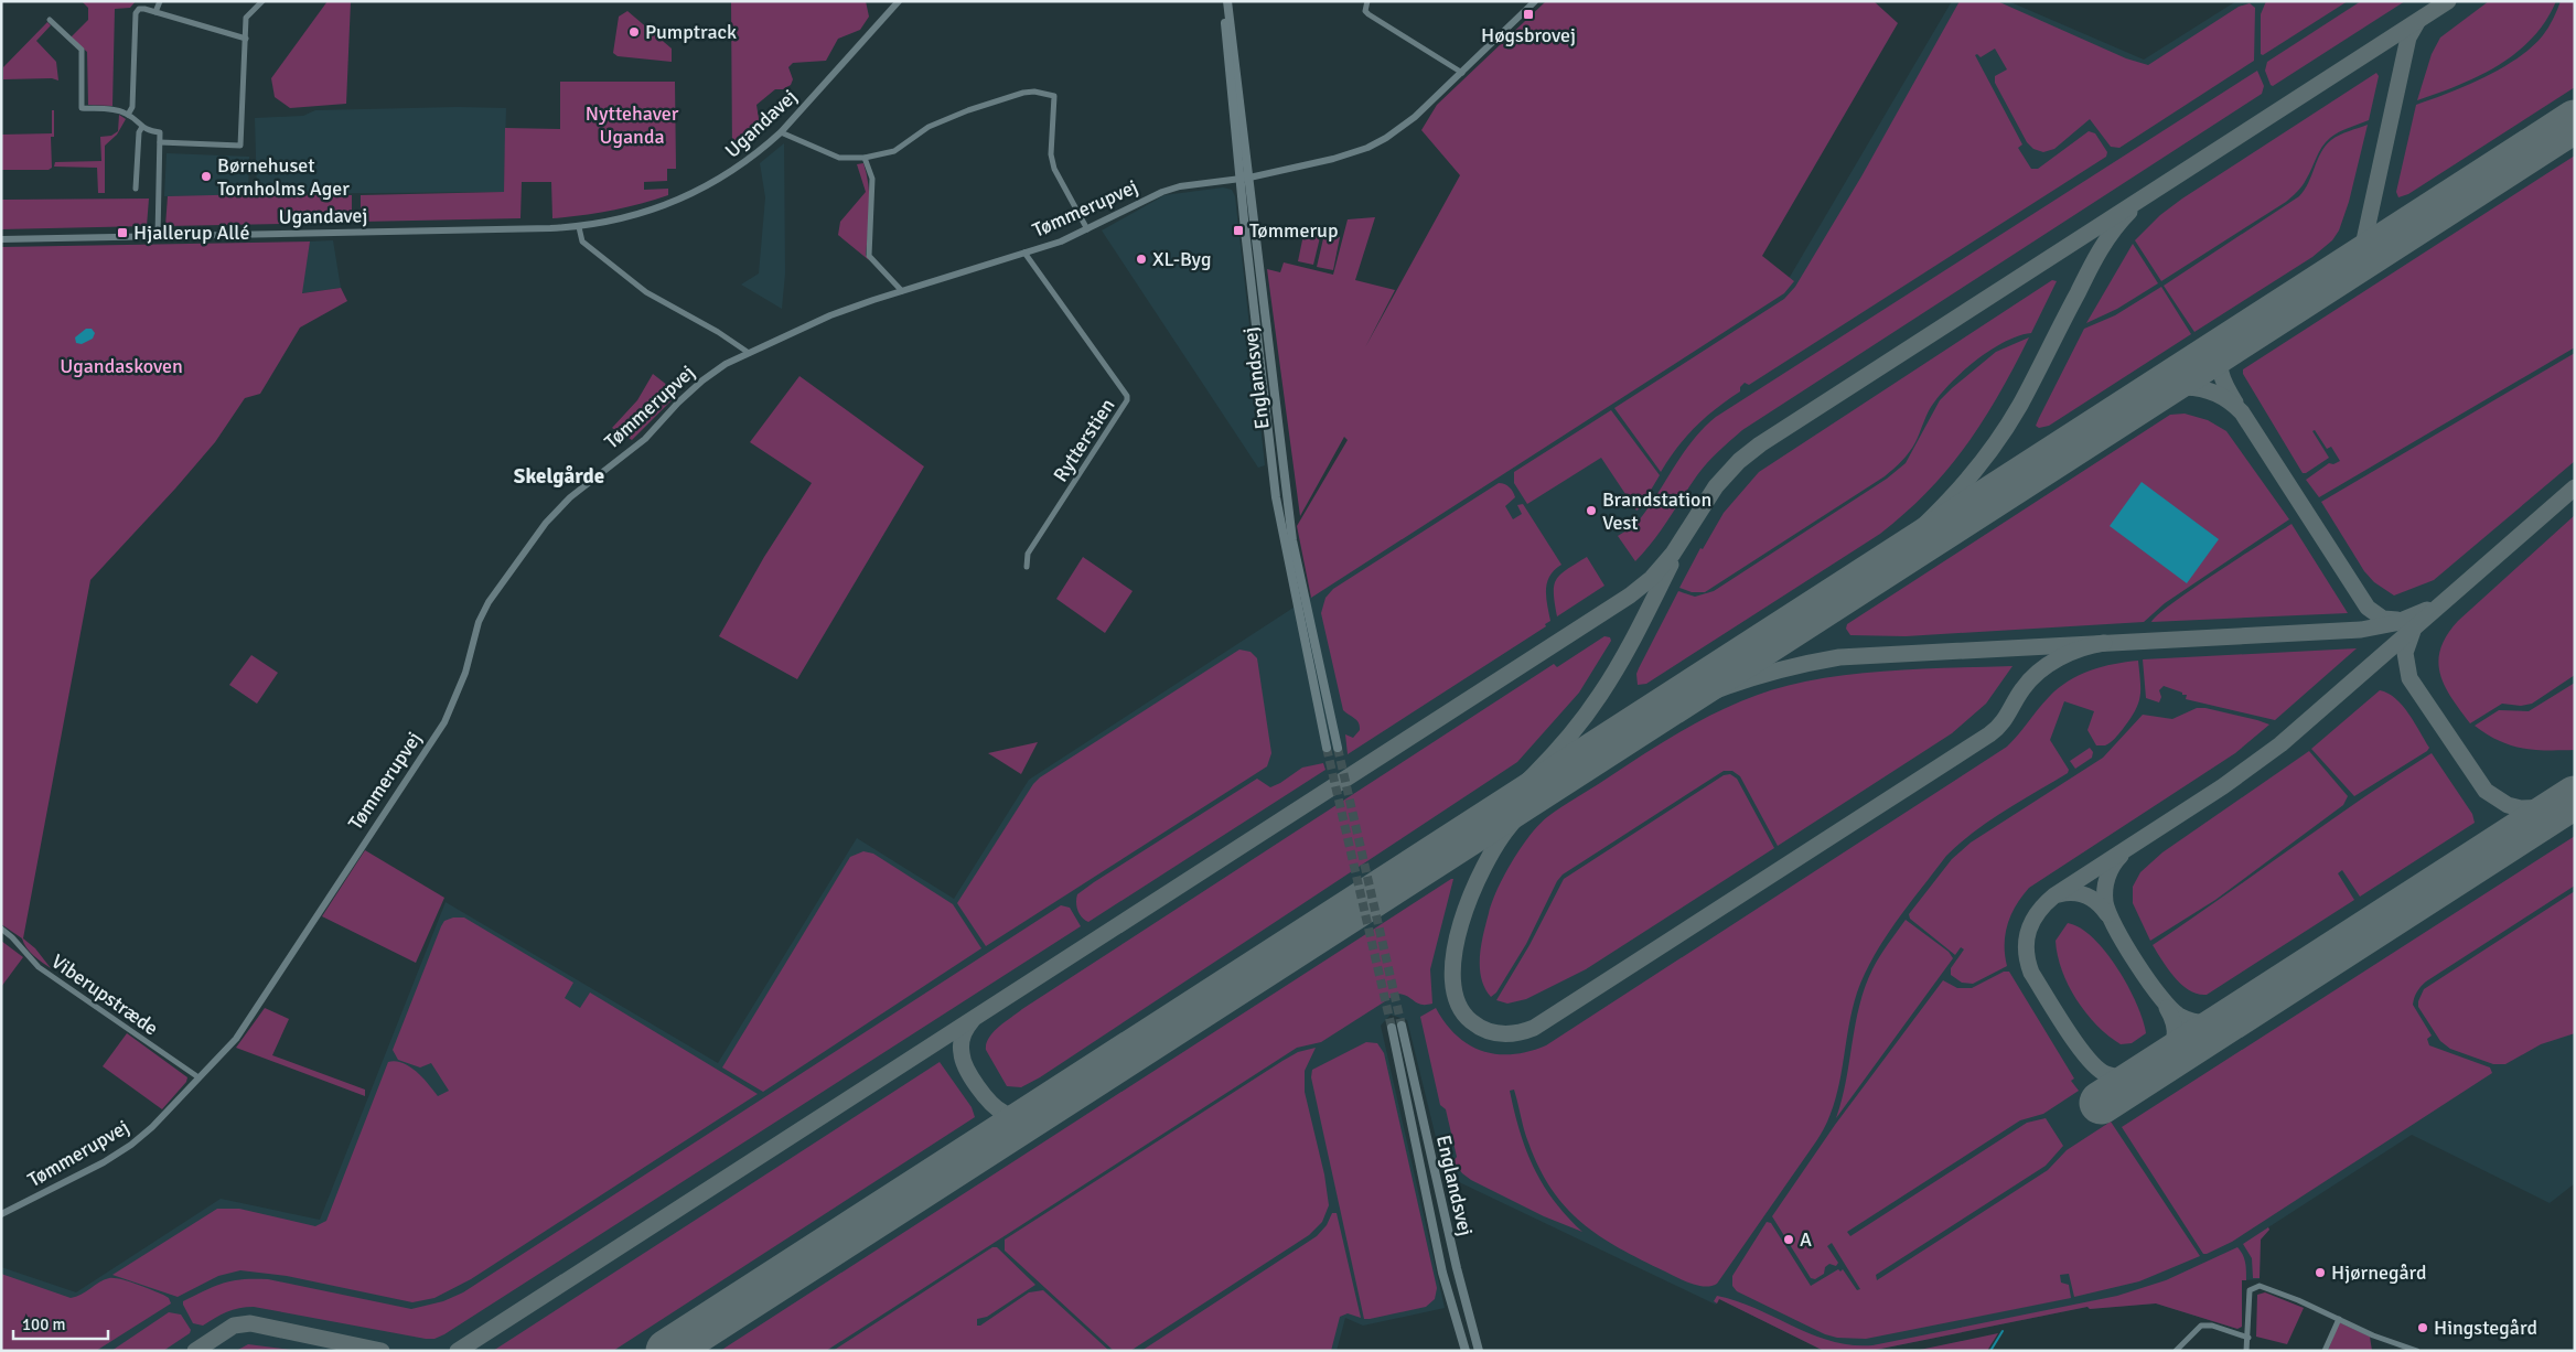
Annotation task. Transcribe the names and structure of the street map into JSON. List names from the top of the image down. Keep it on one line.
{"streets":{"main road":["Englandsvej"],"street":["Ugandavej","Tømmerupvej","Rytterstien","Viberupstræde"]},"crossings":[["Tømmerupvej","Englandsvej"],["Tømmerupvej","Rytterstien"],["Tømmerupvej","Viberupstræde"]],"districts":["Skelgårde"],"parks":["Nyttehaver Uganda","Ugandaskoven"],"places":{"transit":["Høgsbrovej","Tømmerup","Hjallerup Allé"],"other":["Pumptrack","Børnehuset Tornholms Ager","XL-Byg","Brandstation Vest","A","Hjørnegård","Hingstegård"]},"scale_bar":"100 m"}
